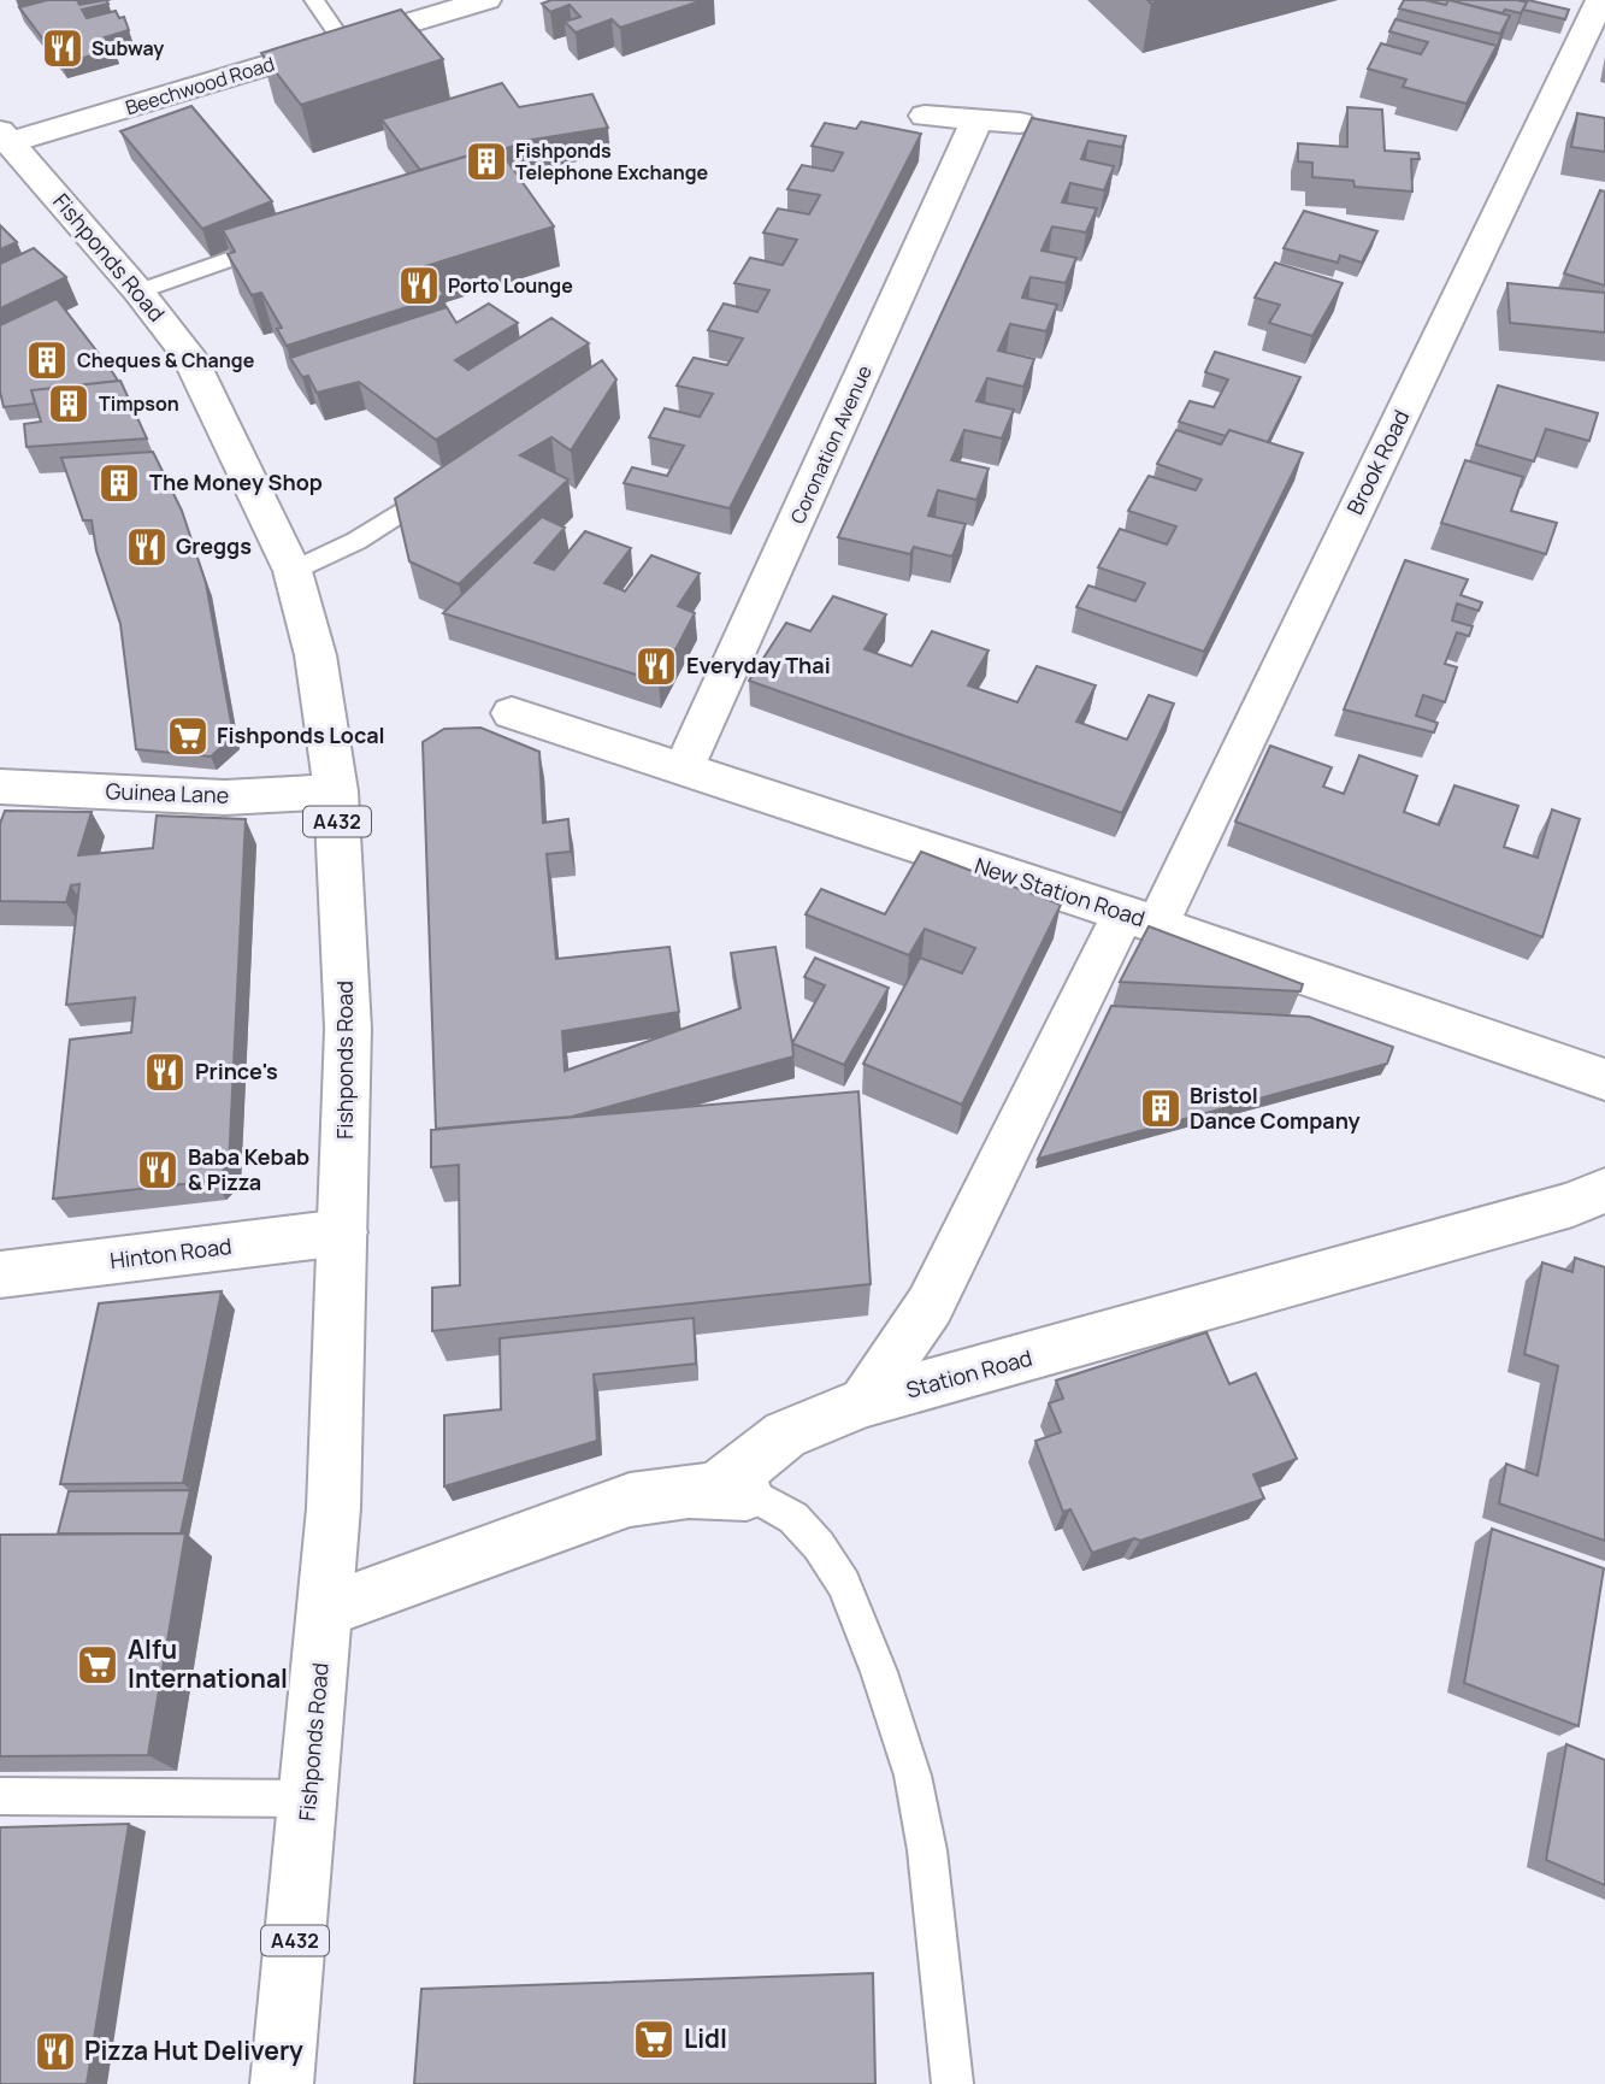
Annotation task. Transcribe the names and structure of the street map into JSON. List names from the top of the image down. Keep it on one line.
{"streets":{"street":["Beechwood Road","Fishponds Road","Coronation Avenue","Brook Road","Guinea Lane","A432","New Station Road","Hinton Road","Station Road"]},"crossings":[["Beechwood Road","Fishponds Road"],["Fishponds Road","Guinea Lane"],["Fishponds Road","Hinton Road"],["Coronation Avenue","New Station Road"],["Brook Road","New Station Road"],["Brook Road","Station Road"],["New Station Road","Station Road"]],"places":{"restaurant":["Subway","Porto Lounge","Greggs","Everyday Thai","Prince's","Baba Kebab & Pizza","Pizza Hut Delivery"],"building":["Fishponds Telephone Exchange","Cheques & Change","Timpson","The Money Shop","Bristol Dance Company"],"supermarket":["Fishponds Local","Alfu International","Lidl"]}}
